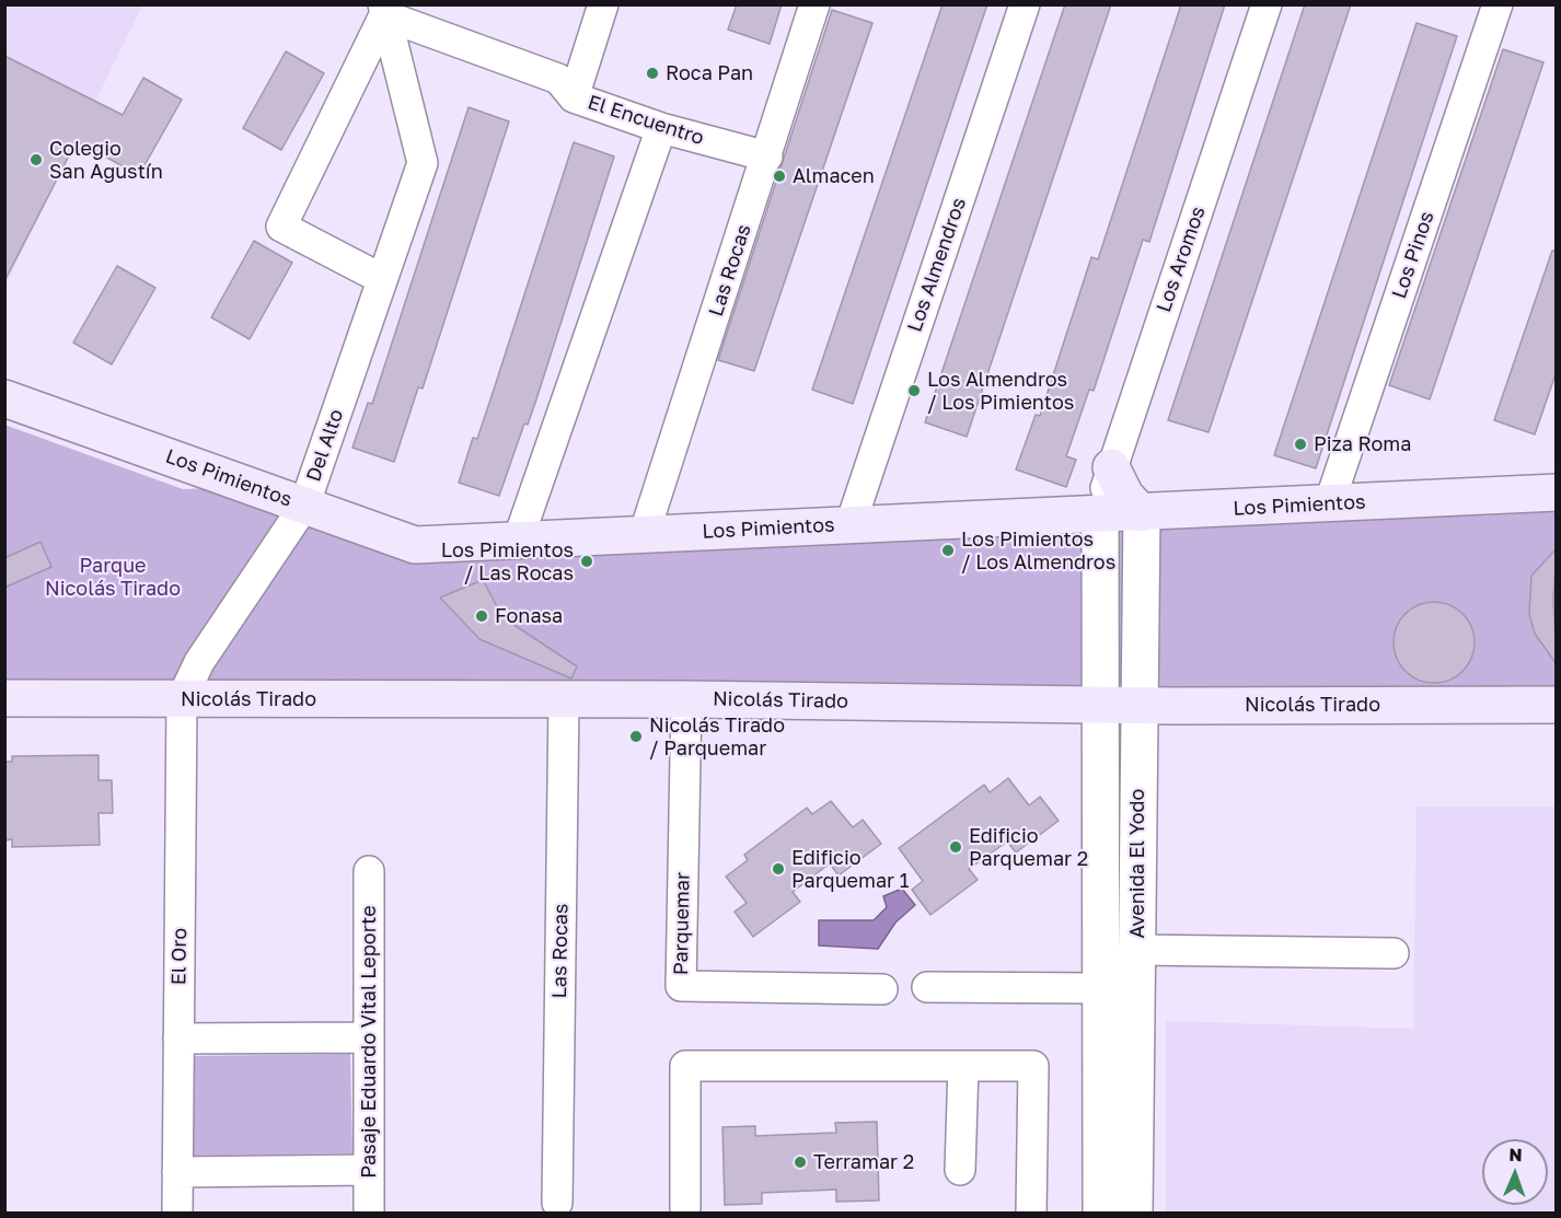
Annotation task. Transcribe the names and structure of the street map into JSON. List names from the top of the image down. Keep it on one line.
{"streets":{"main road":["Los Pimientos","Nicolás Tirado"],"street":["El Encuentro","Los Pinos","Los Aromos","Los Almendros","Las Rocas","Del Alto","Avenida El Yodo","Parquemar","El Oro","Pasaje Eduardo Vital Leporte"]},"crossings":[["El Encuentro","Las Rocas"],["El Encuentro","Del Alto"],["Los Pinos","Los Pimientos"],["Los Aromos","Los Pimientos"],["Los Aromos","Avenida El Yodo"],["Los Almendros","Los Pimientos"],["Las Rocas","Los Pimientos"],["Las Rocas","Nicolás Tirado"],["Del Alto","Los Pimientos"],["Del Alto","Nicolás Tirado"],["Del Alto","El Oro"],["Los Pimientos","Avenida El Yodo"],["Nicolás Tirado","Avenida El Yodo"],["Nicolás Tirado","Parquemar"],["Nicolás Tirado","El Oro"]],"parks":["Parque Nicolás Tirado"],"places":["Roca Pan","Colegio San Agustín","Almacen","Los Almendros / Los Pimientos","Piza Roma","Los Pimientos / Los Almendros","Los Pimientos / Las Rocas","Fonasa","Nicolás Tirado / Parquemar","Edificio Parquemar 2","Edificio Parquemar 1","Terramar 2"],"north":"top"}
